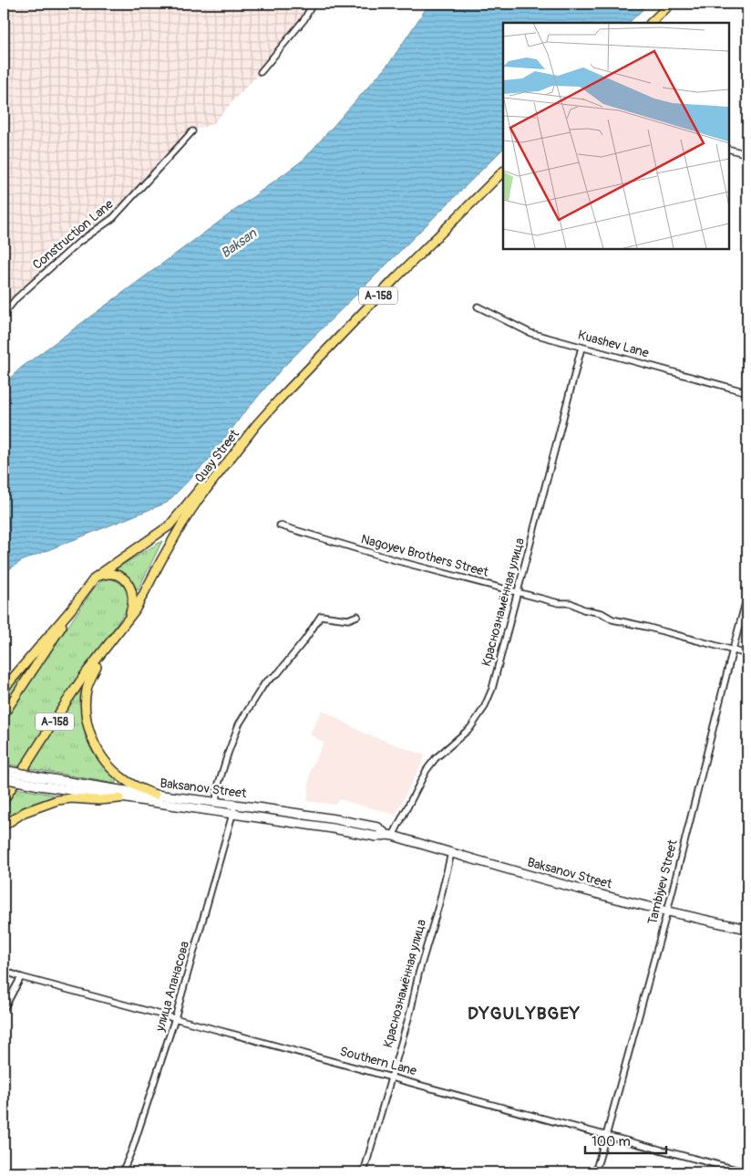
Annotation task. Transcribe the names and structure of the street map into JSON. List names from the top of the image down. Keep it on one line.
{"streets":{"main road":["А-158","Quay Street","Baksanov Street"],"street":["Construction Lane","Kuashev Lane","Nagoyev Brothers Street","Краснознамённая улица","Tambiyev Street","улица Апанасова","Southern Lane"]},"crossings":[["А-158","Quay Street"],["Kuashev Lane","Краснознамённая улица"],["Nagoyev Brothers Street","Краснознамённая улица"],["Nagoyev Brothers Street","Tambiyev Street"],["Краснознамённая улица","Baksanov Street"],["Краснознамённая улица","Southern Lane"],["Baksanov Street","Tambiyev Street"],["Baksanov Street","улица Апанасова"],["Tambiyev Street","Southern Lane"],["улица Апанасова","Southern Lane"]],"districts":["DYGULYBGEY"],"water":["Baksan"],"scale_bar":"100 m"}
